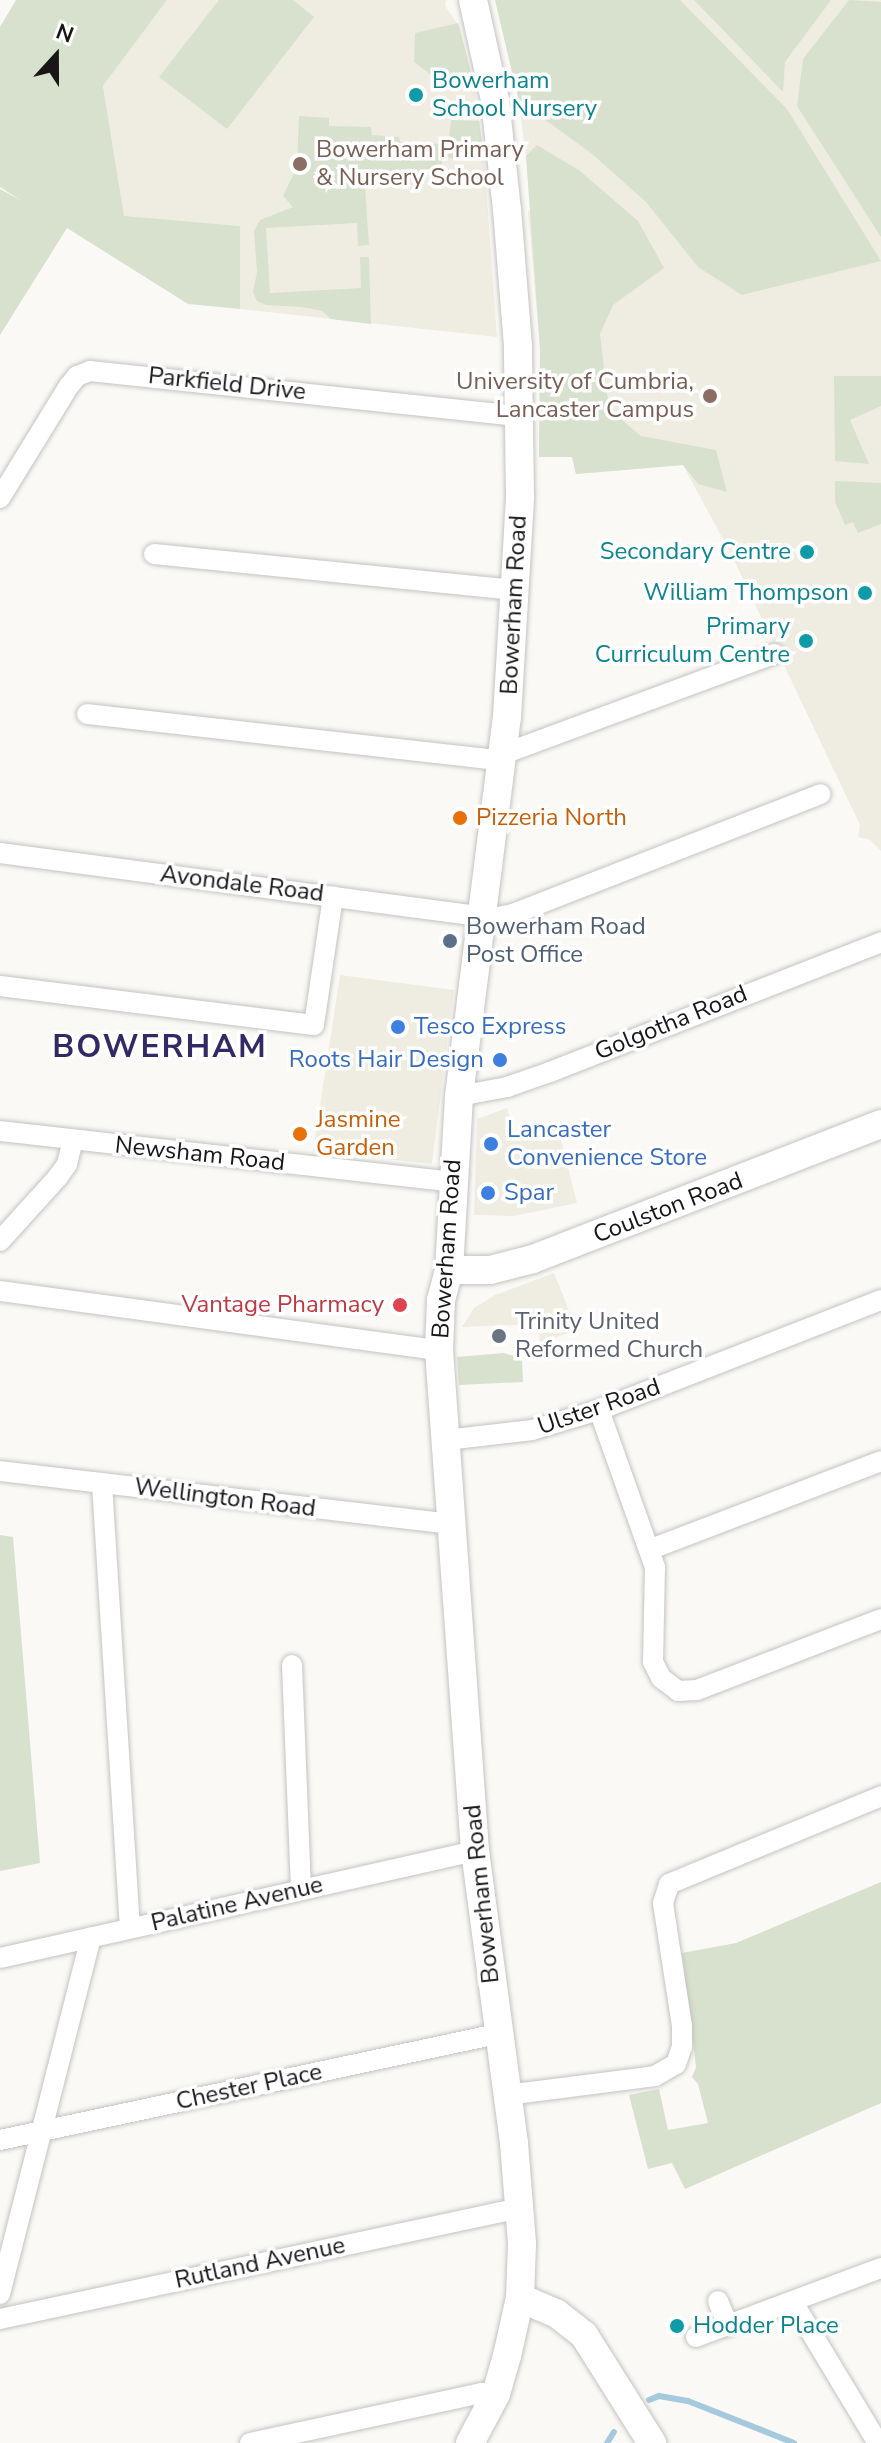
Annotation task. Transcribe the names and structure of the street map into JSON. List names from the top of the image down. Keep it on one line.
{"streets":{"street":["Parkfield Drive","Bowerham Road","Avondale Road","Golgotha Road","Newsham Road","Coulston Road","Ulster Road","Wellington Road","Palatine Avenue","Chester Place","Rutland Avenue"]},"crossings":[["Parkfield Drive","Bowerham Road"],["Bowerham Road","Avondale Road"],["Bowerham Road","Golgotha Road"],["Bowerham Road","Newsham Road"],["Bowerham Road","Coulston Road"],["Bowerham Road","Ulster Road"],["Bowerham Road","Wellington Road"],["Bowerham Road","Palatine Avenue"],["Bowerham Road","Chester Place"],["Bowerham Road","Rutland Avenue"]],"districts":["BOWERHAM"],"places":["Bowerham School Nursery","Bowerham Primary & Nursery School","University of Cumbria, Lancaster Campus","Secondary Centre","William Thompson","Primary Curriculum Centre","Pizzeria North","Bowerham Road Post Office","Tesco Express","Roots Hair Design","Jasmine Garden","Lancaster Convenience Store","Spar","Vantage Pharmacy","Trinity United Reformed Church","Hodder Place"],"north":"top"}
